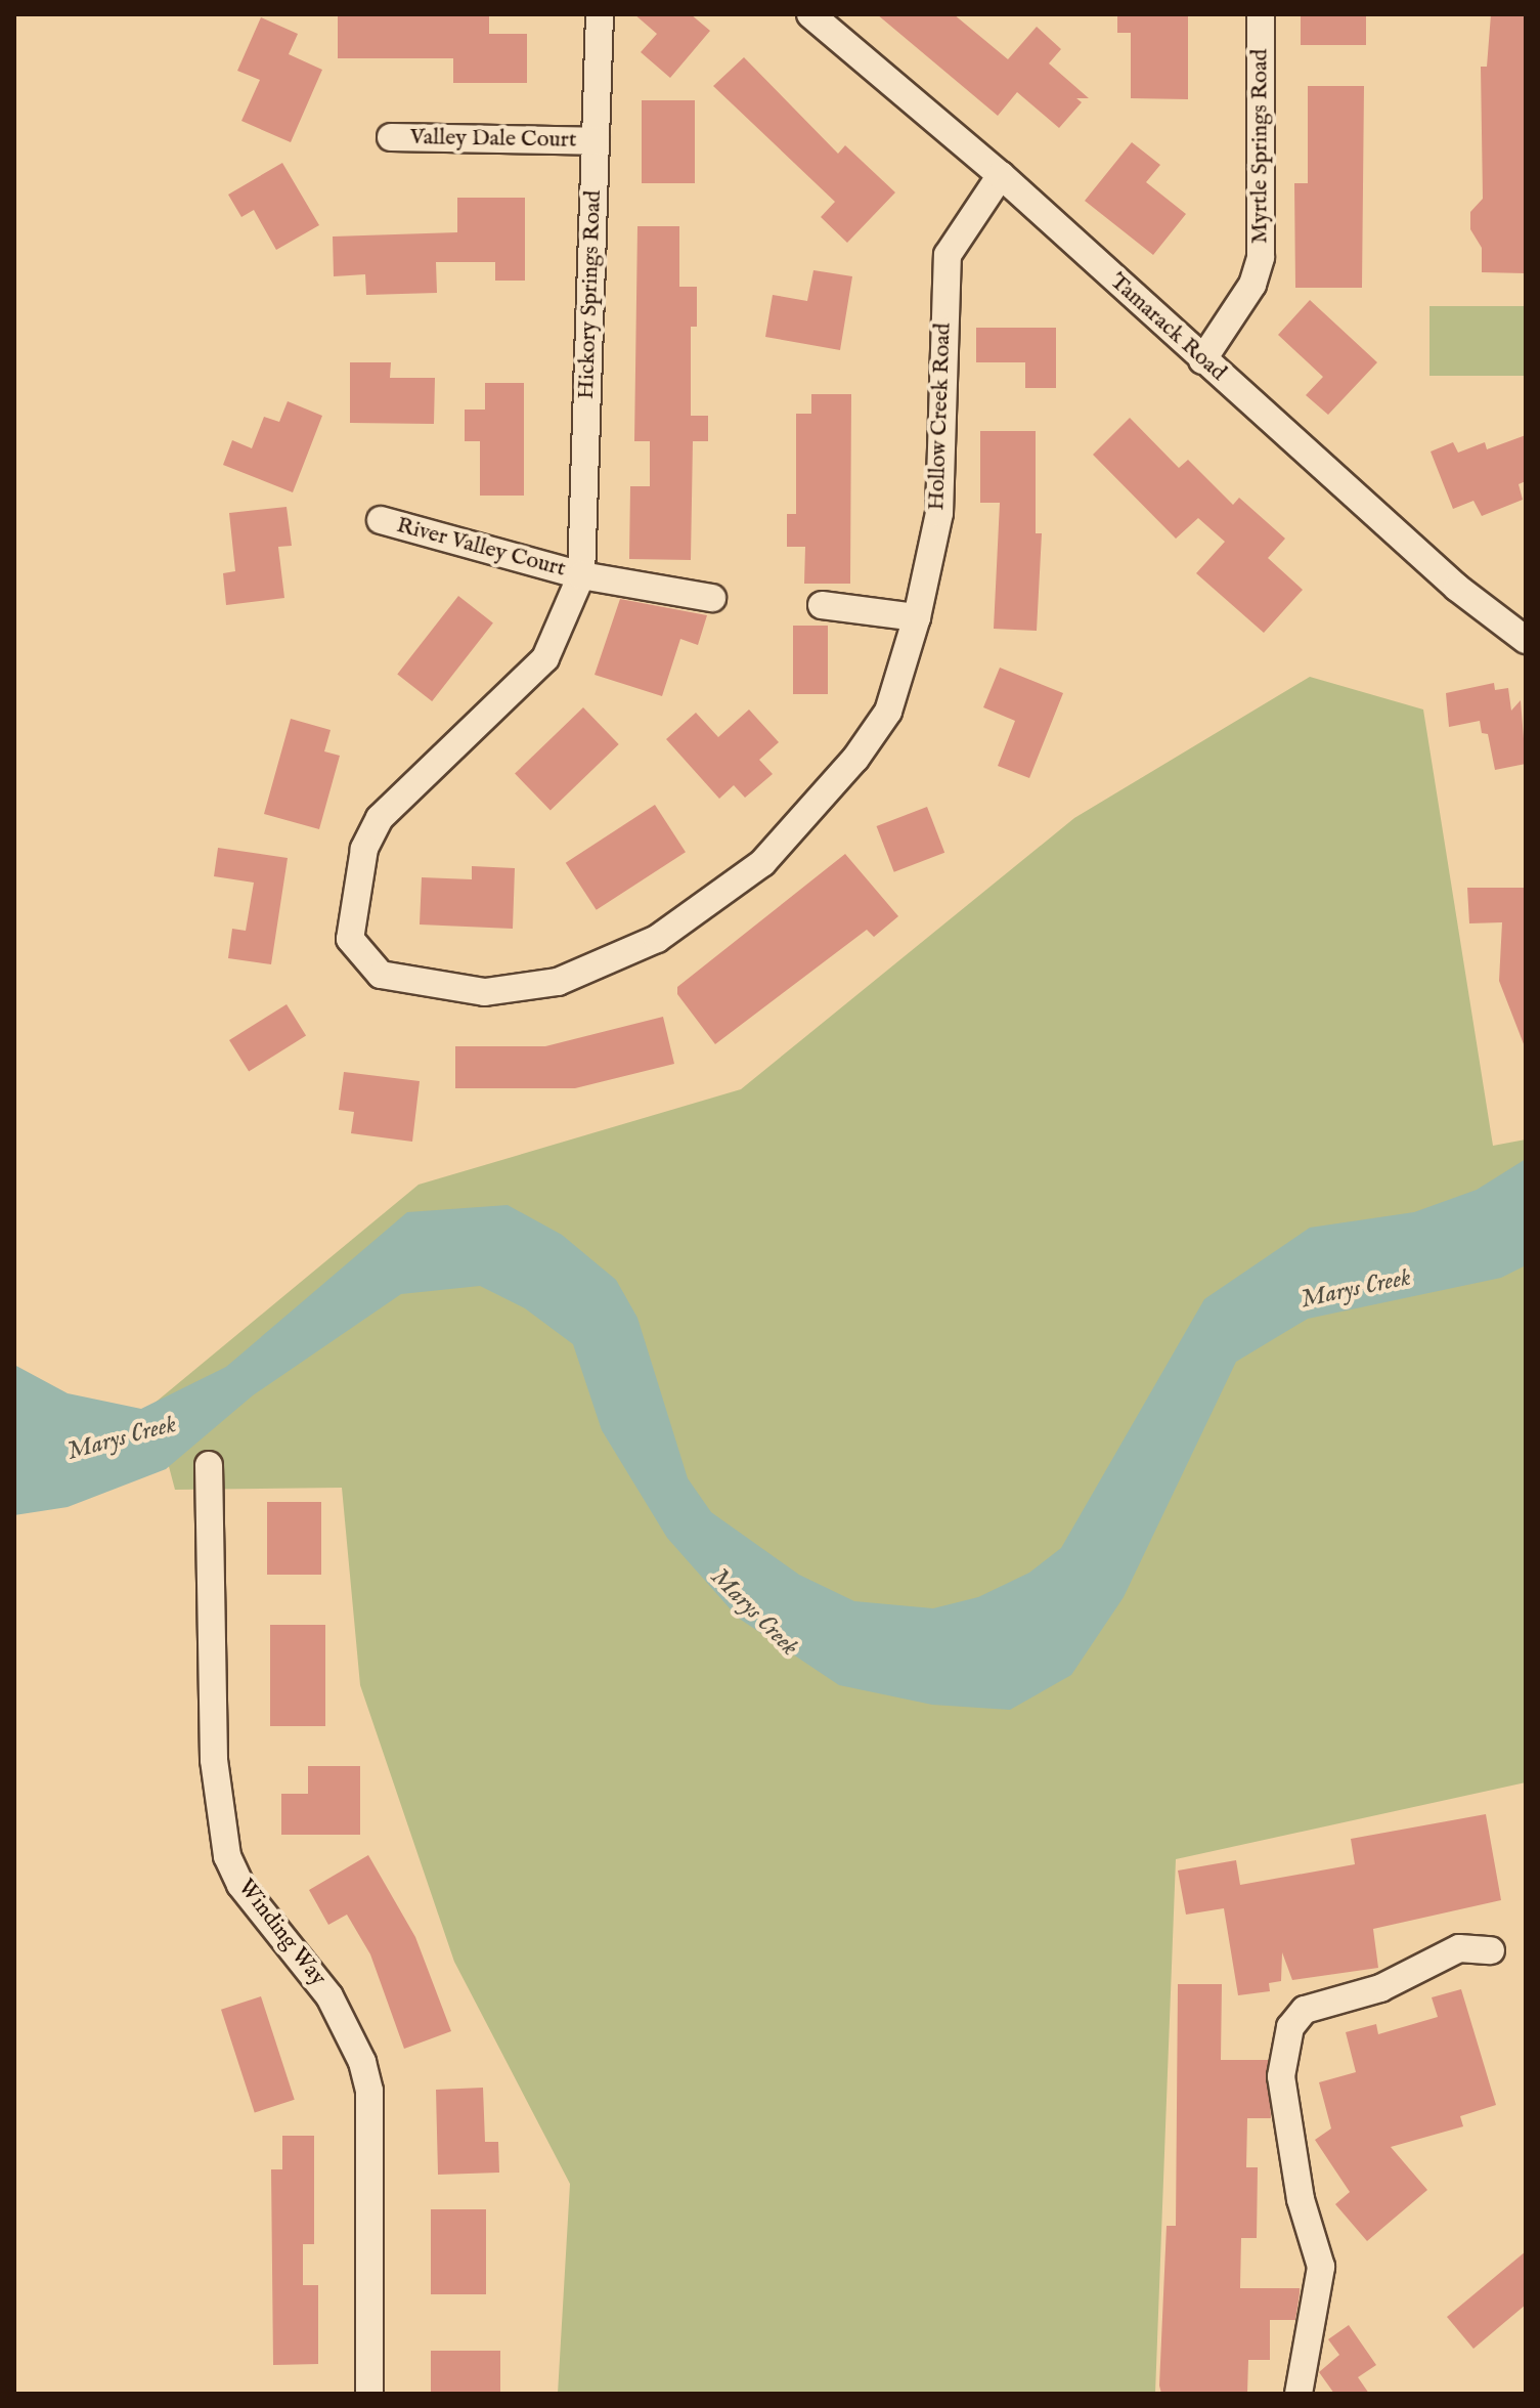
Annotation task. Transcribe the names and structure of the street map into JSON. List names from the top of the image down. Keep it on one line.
{"streets":{"street":["Valley Dale Court","Myrtle Springs Road","Hickory Springs Road","Tamarack Road","Hollow Creek Road","River Valley Court","Winding Way"]},"crossings":[["Valley Dale Court","Hickory Springs Road"],["Myrtle Springs Road","Tamarack Road"],["Hickory Springs Road","Hollow Creek Road"],["Hickory Springs Road","River Valley Court"],["Tamarack Road","Hollow Creek Road"]],"water":["Marys Creek"]}
